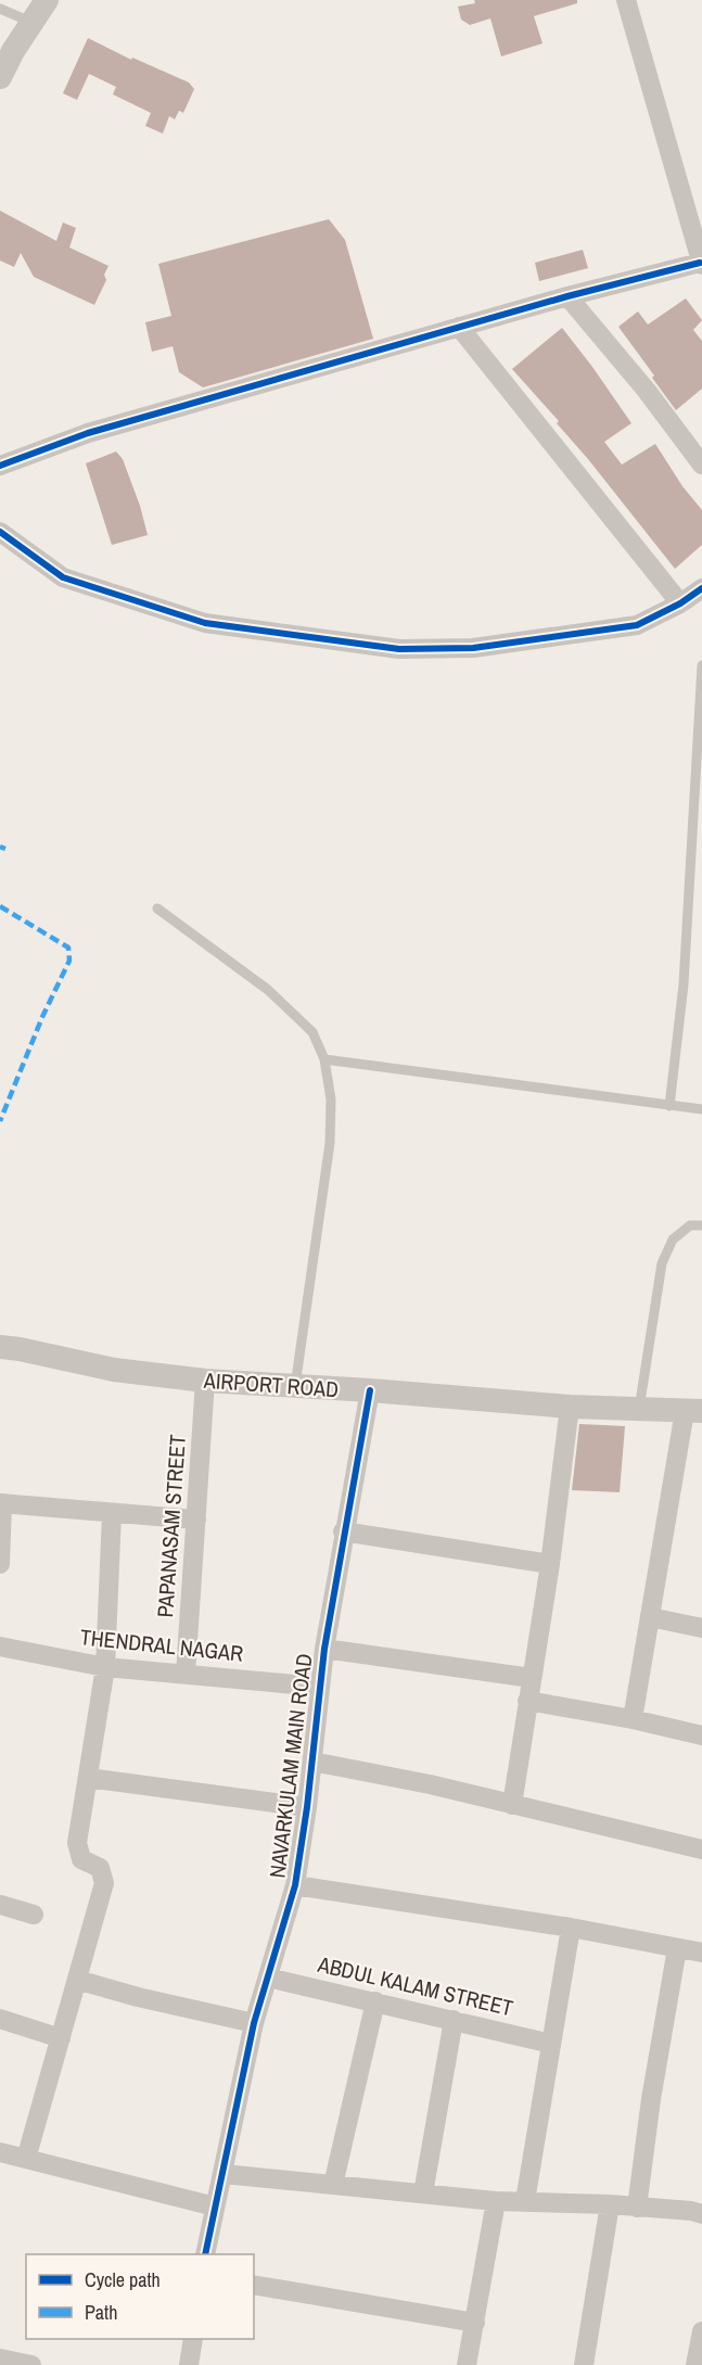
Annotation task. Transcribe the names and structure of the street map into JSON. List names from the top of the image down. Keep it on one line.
{"streets":{"street":["AIRPORT ROAD","PAPANASAM STREET","THENDRAL NAGAR","NAVARKULAM MAIN ROAD","ABDUL KALAM STREET"]},"crossings":[["AIRPORT ROAD","PAPANASAM STREET"],["AIRPORT ROAD","NAVARKULAM MAIN ROAD"],["PAPANASAM STREET","THENDRAL NAGAR"],["THENDRAL NAGAR","NAVARKULAM MAIN ROAD"],["NAVARKULAM MAIN ROAD","ABDUL KALAM STREET"]],"legend":["Cycle path","Path"]}
